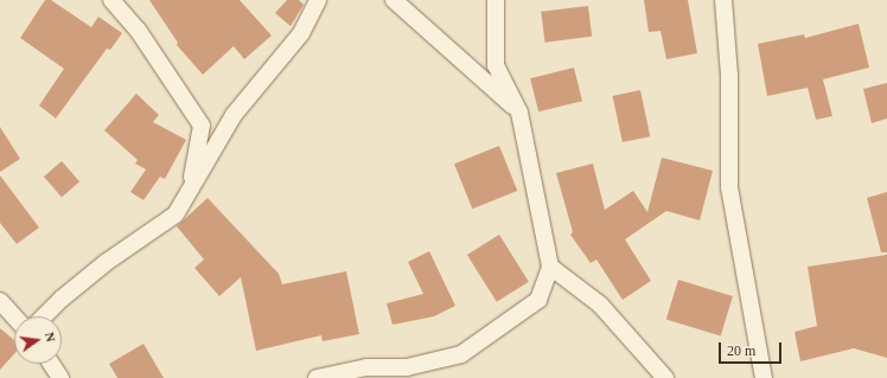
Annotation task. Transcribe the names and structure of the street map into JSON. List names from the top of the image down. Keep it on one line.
{"scale_bar":"20 m","north":"right"}
